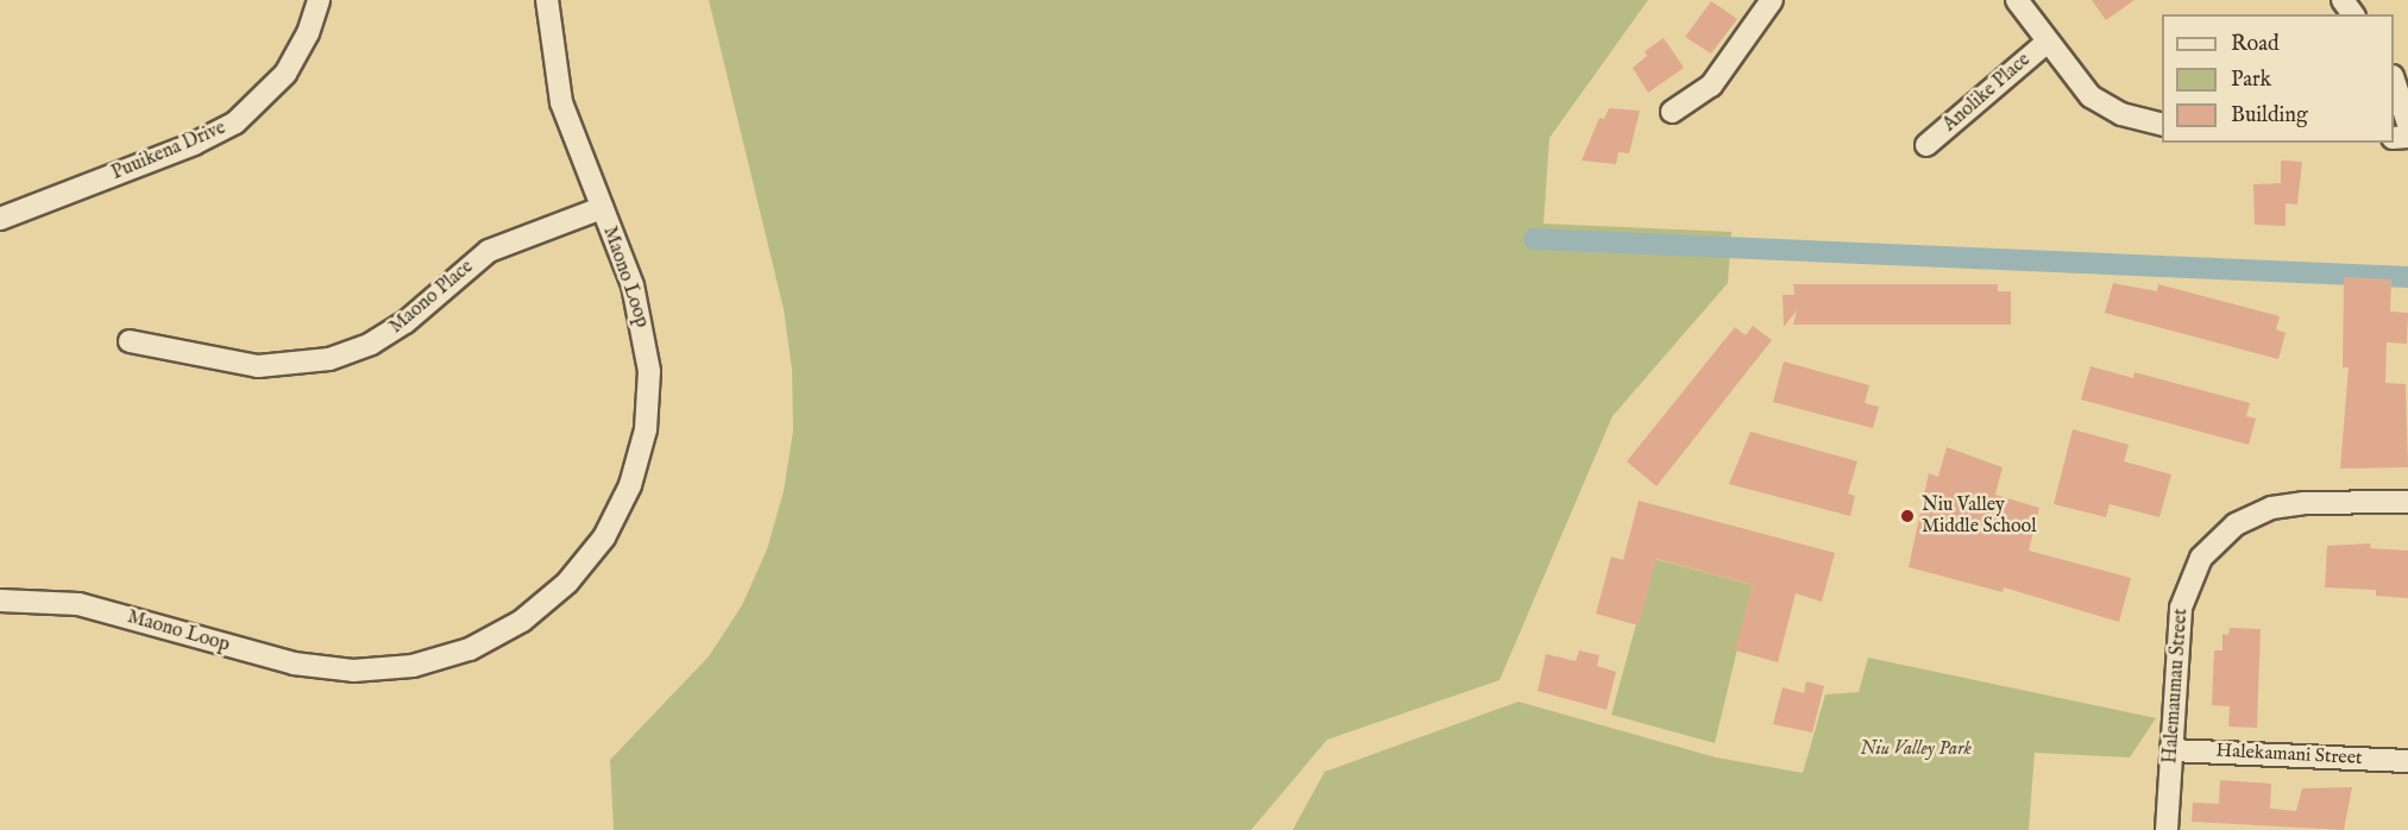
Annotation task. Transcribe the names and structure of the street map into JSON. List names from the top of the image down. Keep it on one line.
{"streets":{"street":["Anolike Place","Puuikena Drive","Maono Loop","Maono Place","Halemaumau Street","Halekamani Street"]},"crossings":[["Maono Loop","Maono Place"],["Halemaumau Street","Halekamani Street"]],"parks":["Niu Valley Park"],"places":["Niu Valley Middle School"],"legend":["Road","Park","Building"]}
